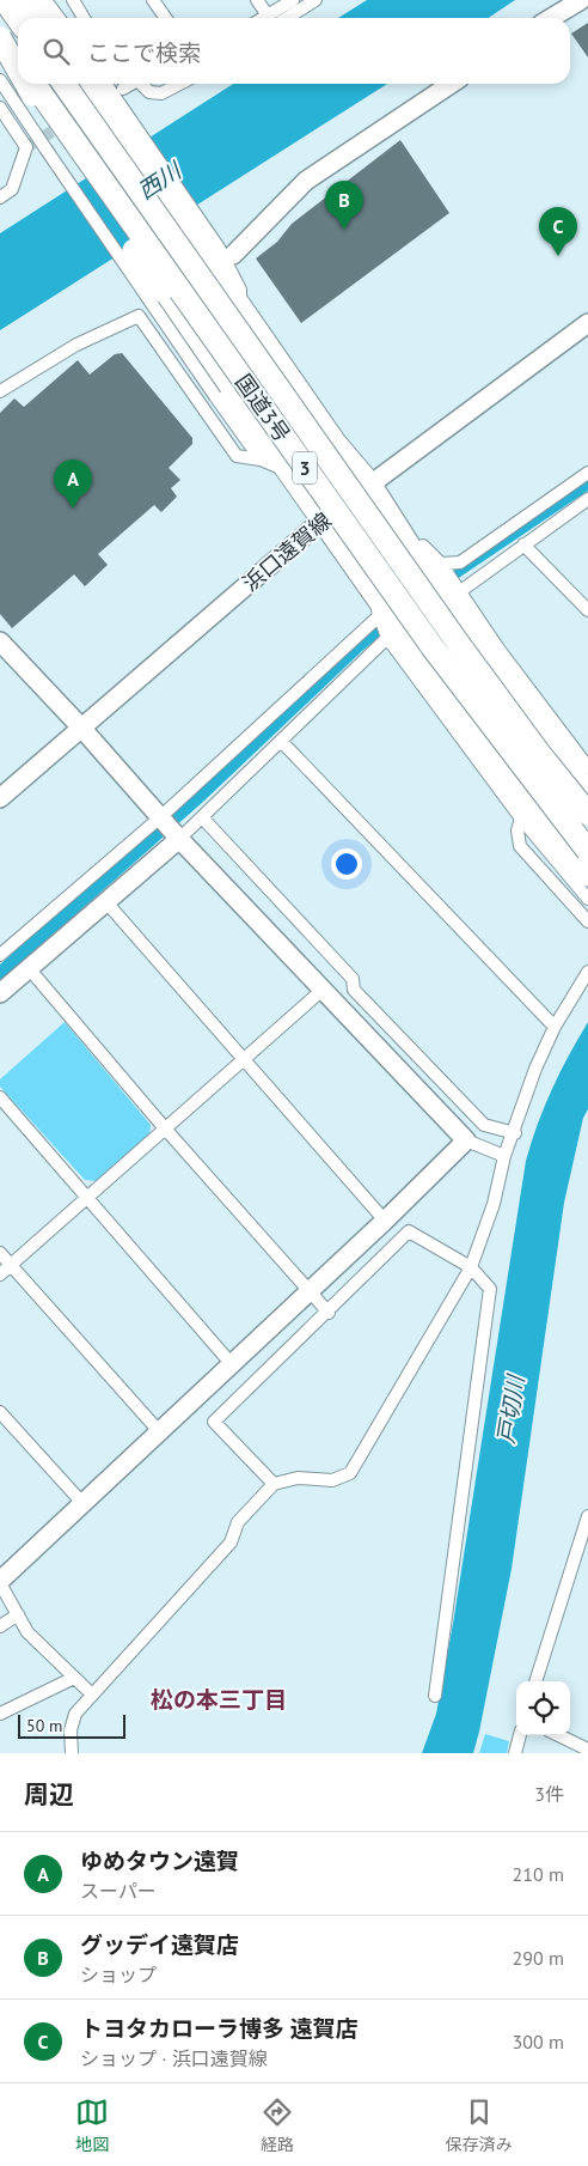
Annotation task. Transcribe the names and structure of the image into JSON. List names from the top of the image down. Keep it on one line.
{"streets":{"highway":["国道3号","3"],"street":["浜口遠賀線"]},"districts":["松の本三丁目"],"water":["西川","戸切川"],"scale_bar":"50 m","page":{"search":"ここで検索","pins":["B","C","A"],"scale":"50 m","heading":["周辺","3件"],"list":[{"mark":"A","name":"ゆめタウン遠賀","note":"スーパー","value":"210 m"},{"mark":"B","name":"グッデイ遠賀店","note":"ショップ","value":"290 m"},{"mark":"C","name":"トヨタカローラ博多 遠賀店","note":"ショップ · 浜口遠賀線","value":"300 m"}],"nav":["地図","経路","保存済み"]}}
